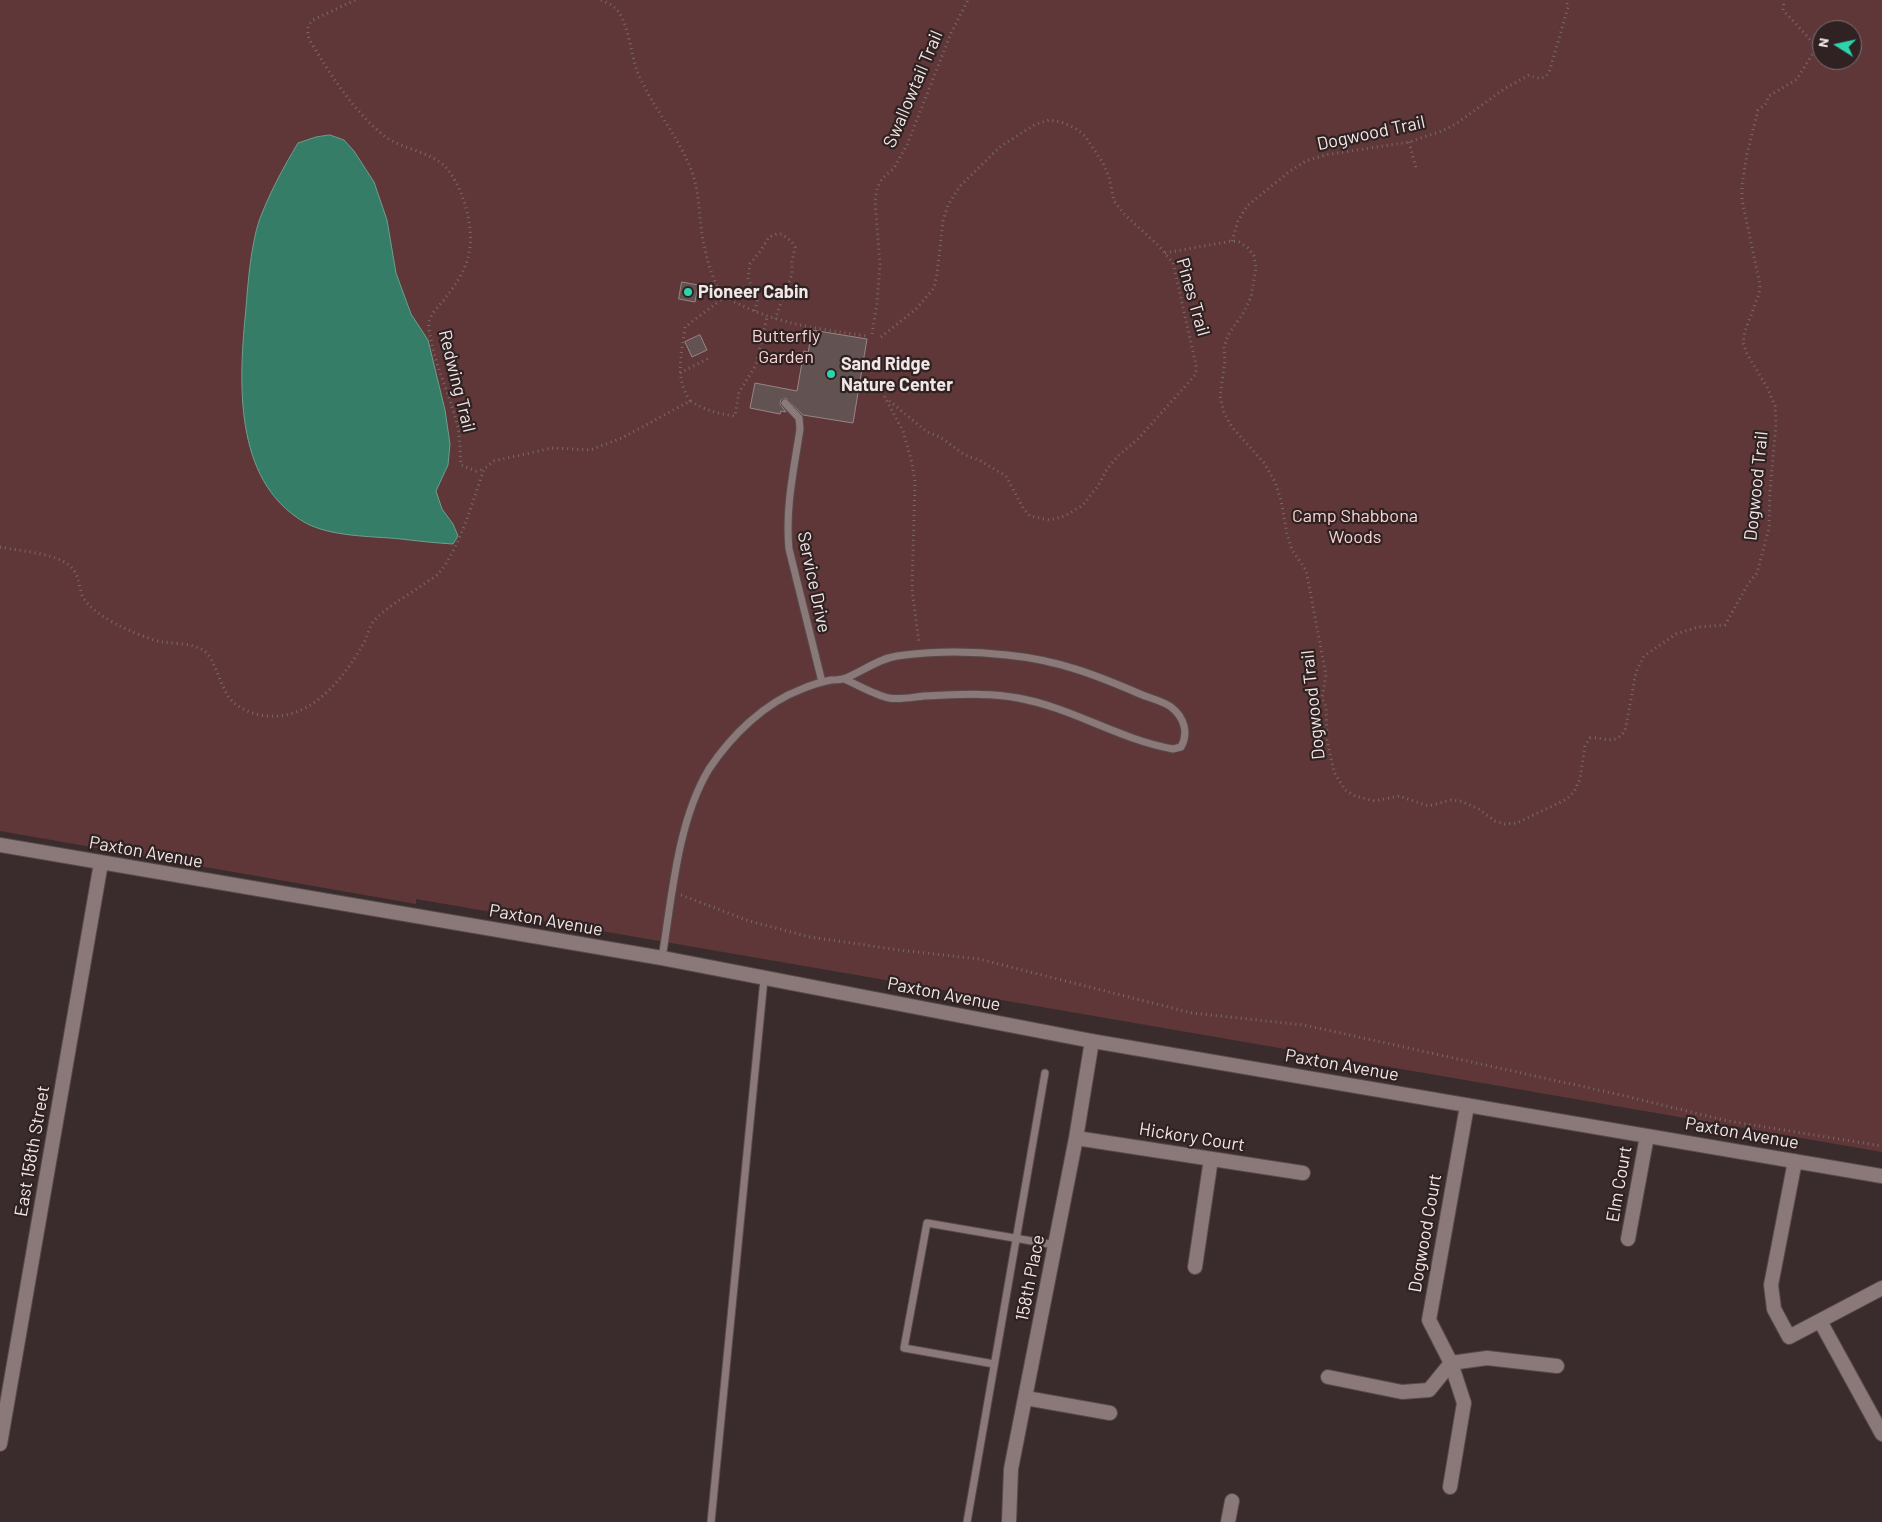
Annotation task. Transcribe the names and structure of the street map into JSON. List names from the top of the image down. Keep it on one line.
{"streets":{"street":["Paxton Avenue","Hickory Court","East 158th Street","Elm Court","Dogwood Court","158th Place"],"lane":["Service Drive"],"path":["Swallowtail Trail","Dogwood Trail","Pines Trail","Redwing Trail"]},"crossings":[["Paxton Avenue","East 158th Street"],["Paxton Avenue","Elm Court"],["Paxton Avenue","Dogwood Court"],["Paxton Avenue","158th Place"],["Hickory Court","158th Place"]],"parks":["Butterfly Garden","Camp Shabbona Woods"],"places":["Pioneer Cabin","Sand Ridge Nature Center"],"north":"left"}
